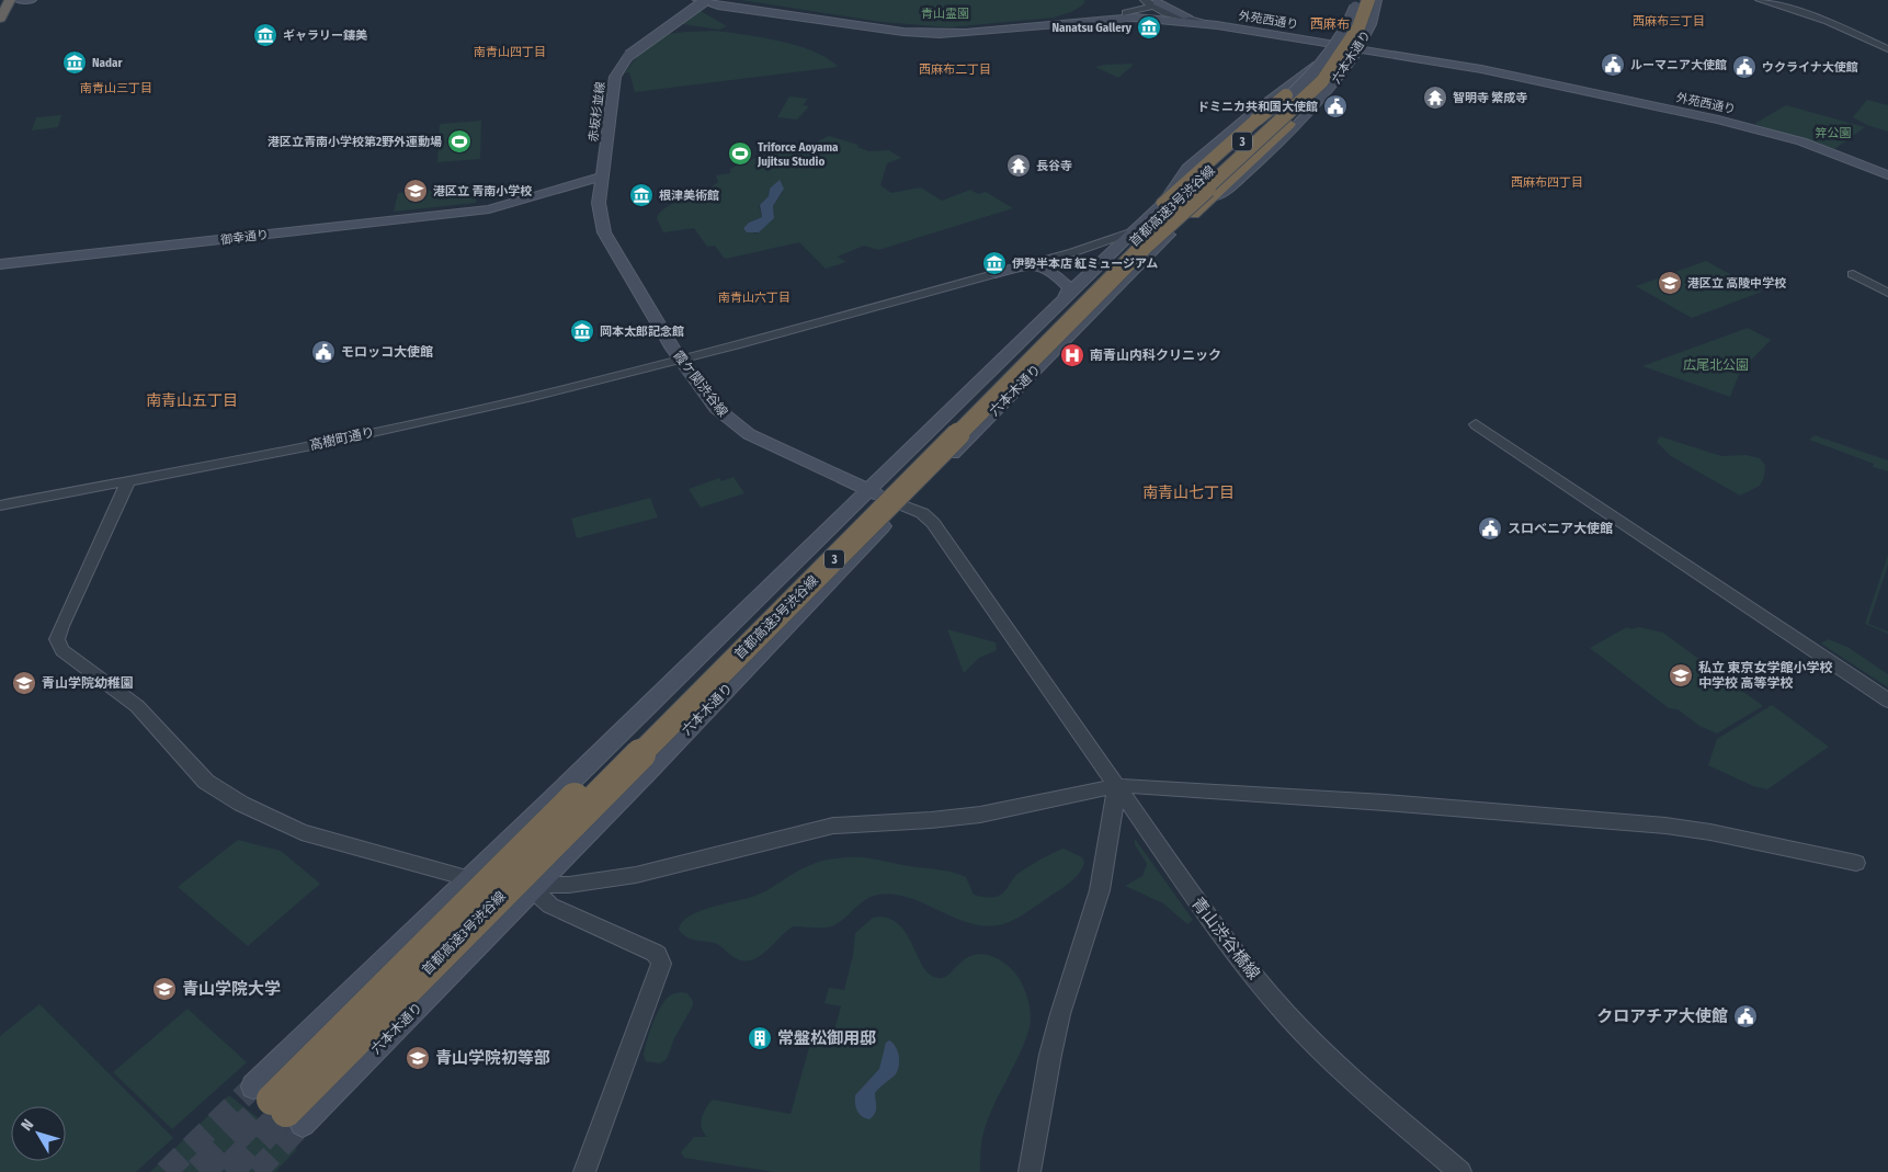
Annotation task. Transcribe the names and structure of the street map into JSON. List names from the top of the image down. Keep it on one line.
{"streets":{"highway":["3","首都高速3号渋谷線"],"main road":["外苑西通り","六本木通り","赤坂杉並線","御幸通り","霞ケ関渋谷線"],"street":["高樹町通り","青山渋谷橋線"]},"crossings":[["外苑西通り","六本木通り"],["六本木通り","首都高速3号渋谷線"],["六本木通り","霞ケ関渋谷線"],["六本木通り","青山渋谷橋線"],["赤坂杉並線","霞ケ関渋谷線"],["霞ケ関渋谷線","高樹町通り"],["霞ケ関渋谷線","青山渋谷橋線"]],"districts":["西麻布三丁目","西麻布","南青山四丁目","西麻布二丁目","南青山三丁目","西麻布四丁目","南青山六丁目","南青山五丁目","南青山七丁目"],"parks":["青山霊園","笄公園","広尾北公園"],"places":{"museum":["Nanatsu Gallery","ギャラリー鏤美","Nadar","根津美術館","伊勢半本店 紅ミュージアム","岡本太郎記念館"],"public building":["ルーマニア大使館","ウクライナ大使館","ドミニカ共和国大使館","モロッコ大使館","スロベニア大使館","クロアチア大使館"],"temple":["智明寺 繁成寺","長谷寺"],"sports":["港区立青南小学校第2野外運動場","Triforce Aoyama Jujitsu Studio"],"school or university":["港区立 青南小学校","港区立 高陵中学校","私立 東京女学館小学校 中学校 高等学校","青山学院幼稚園","青山学院大学","青山学院初等部"],"hospital":["南青山内科クリニック"],"building":["常盤松御用邸"]},"north":"top left"}
